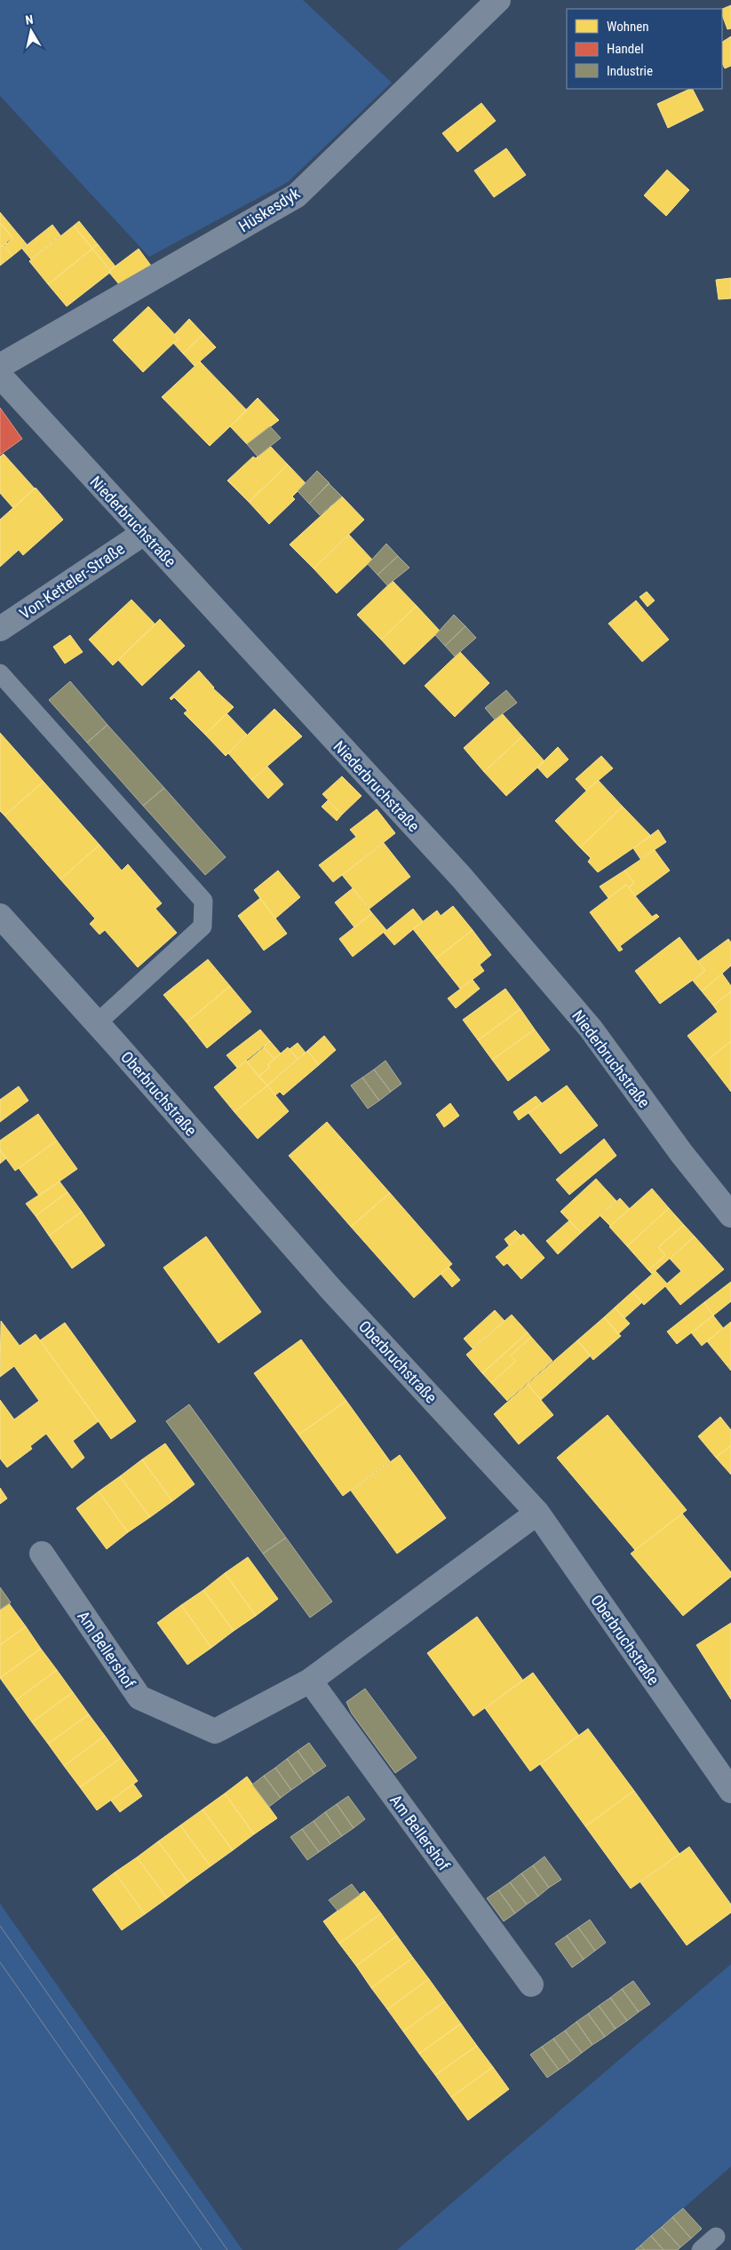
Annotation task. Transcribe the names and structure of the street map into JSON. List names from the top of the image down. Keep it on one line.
{"streets":{"street":["Hüskesdyk","Niederbruchstraße","Von-Ketteler-Straße","Oberbruchstraße","Am Bellershof"]},"crossings":[["Niederbruchstraße","Von-Ketteler-Straße"],["Oberbruchstraße","Am Bellershof"]],"legend":["Wohnen","Handel","Industrie"],"north":"top"}
